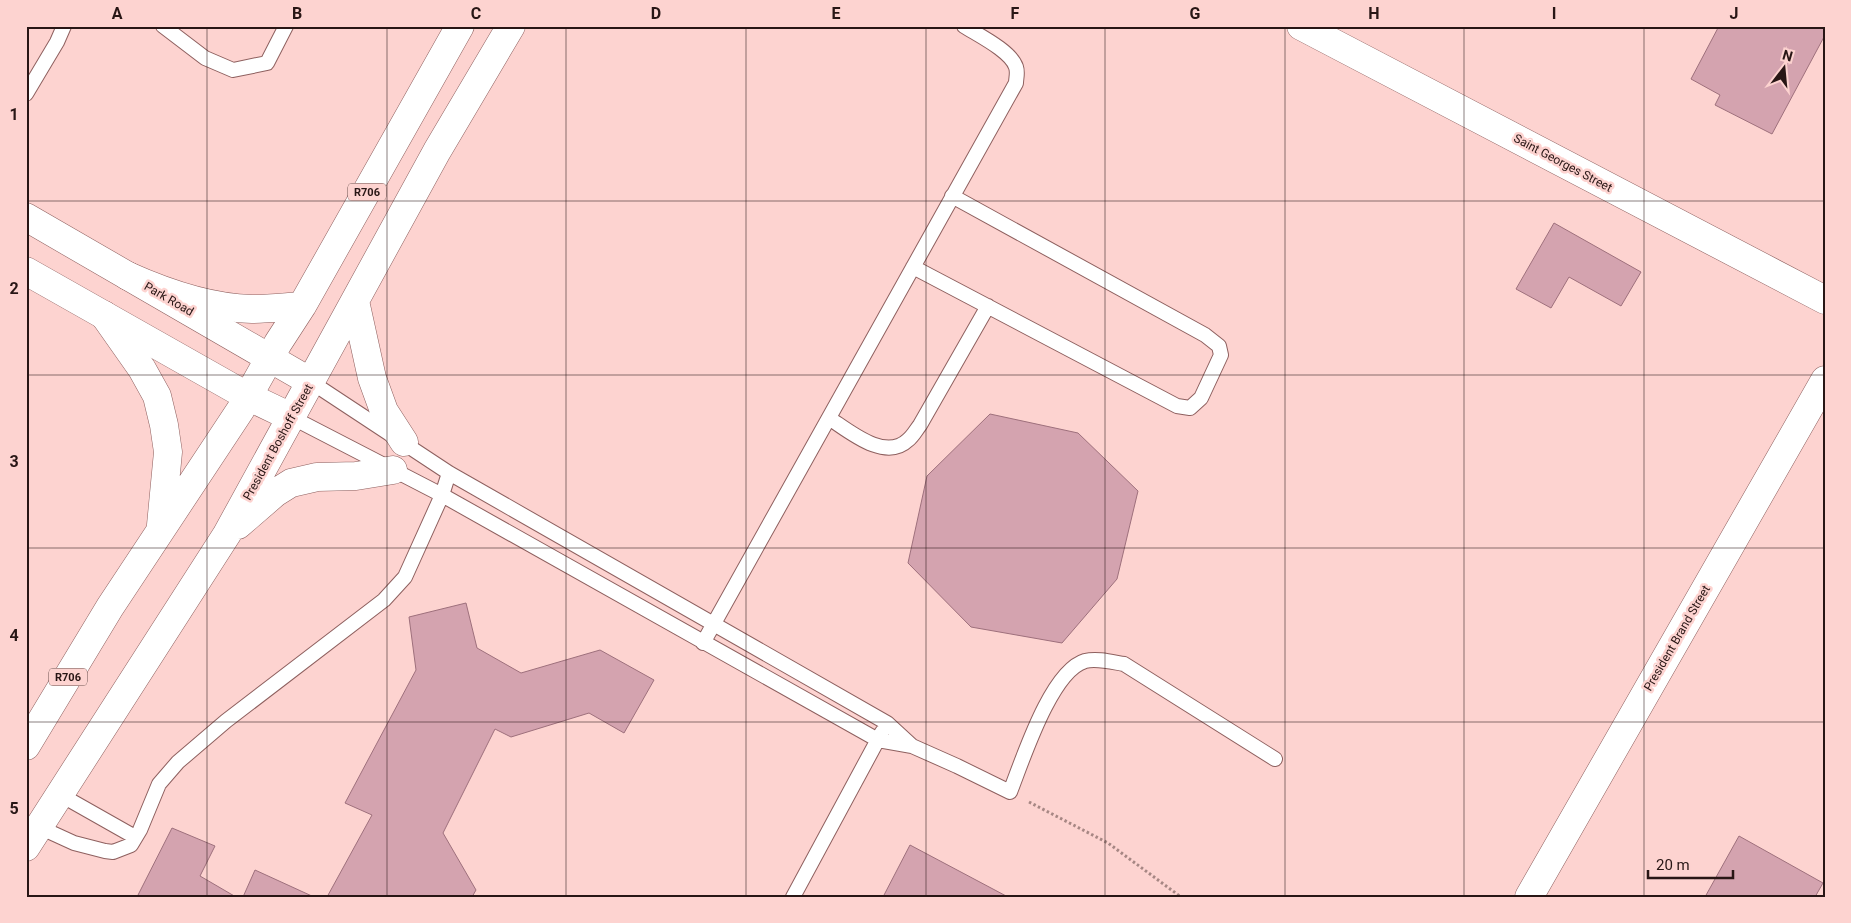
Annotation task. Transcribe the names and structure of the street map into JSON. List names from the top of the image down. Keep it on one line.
{"streets":{"main road":["Saint Georges Street","R706","Park Road","President Boshoff Street","President Brand Street"]},"crossings":[["R706","Park Road"],["Park Road","President Boshoff Street"]],"scale_bar":"20 m","north":"top","grid":{"columns":["A","B","C","D","E","F","G","H","I","J"],"rows":["1","2","3","4","5"]}}
